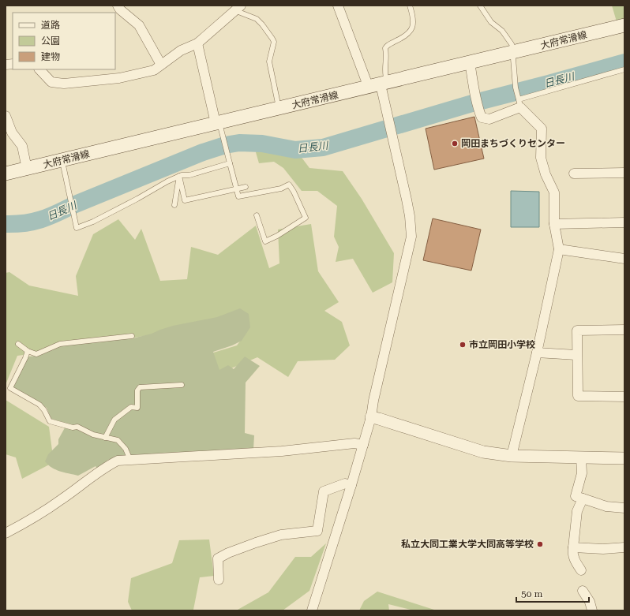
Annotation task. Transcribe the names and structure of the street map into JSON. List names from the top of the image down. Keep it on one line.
{"streets":{"main road":["大府常滑線"]},"water":["日長川"],"places":["岡田まちづくりセンター","市立岡田小学校","私立大同工業大学大同高等学校"],"legend":["道路","公園","建物"],"scale_bar":"50 m"}
